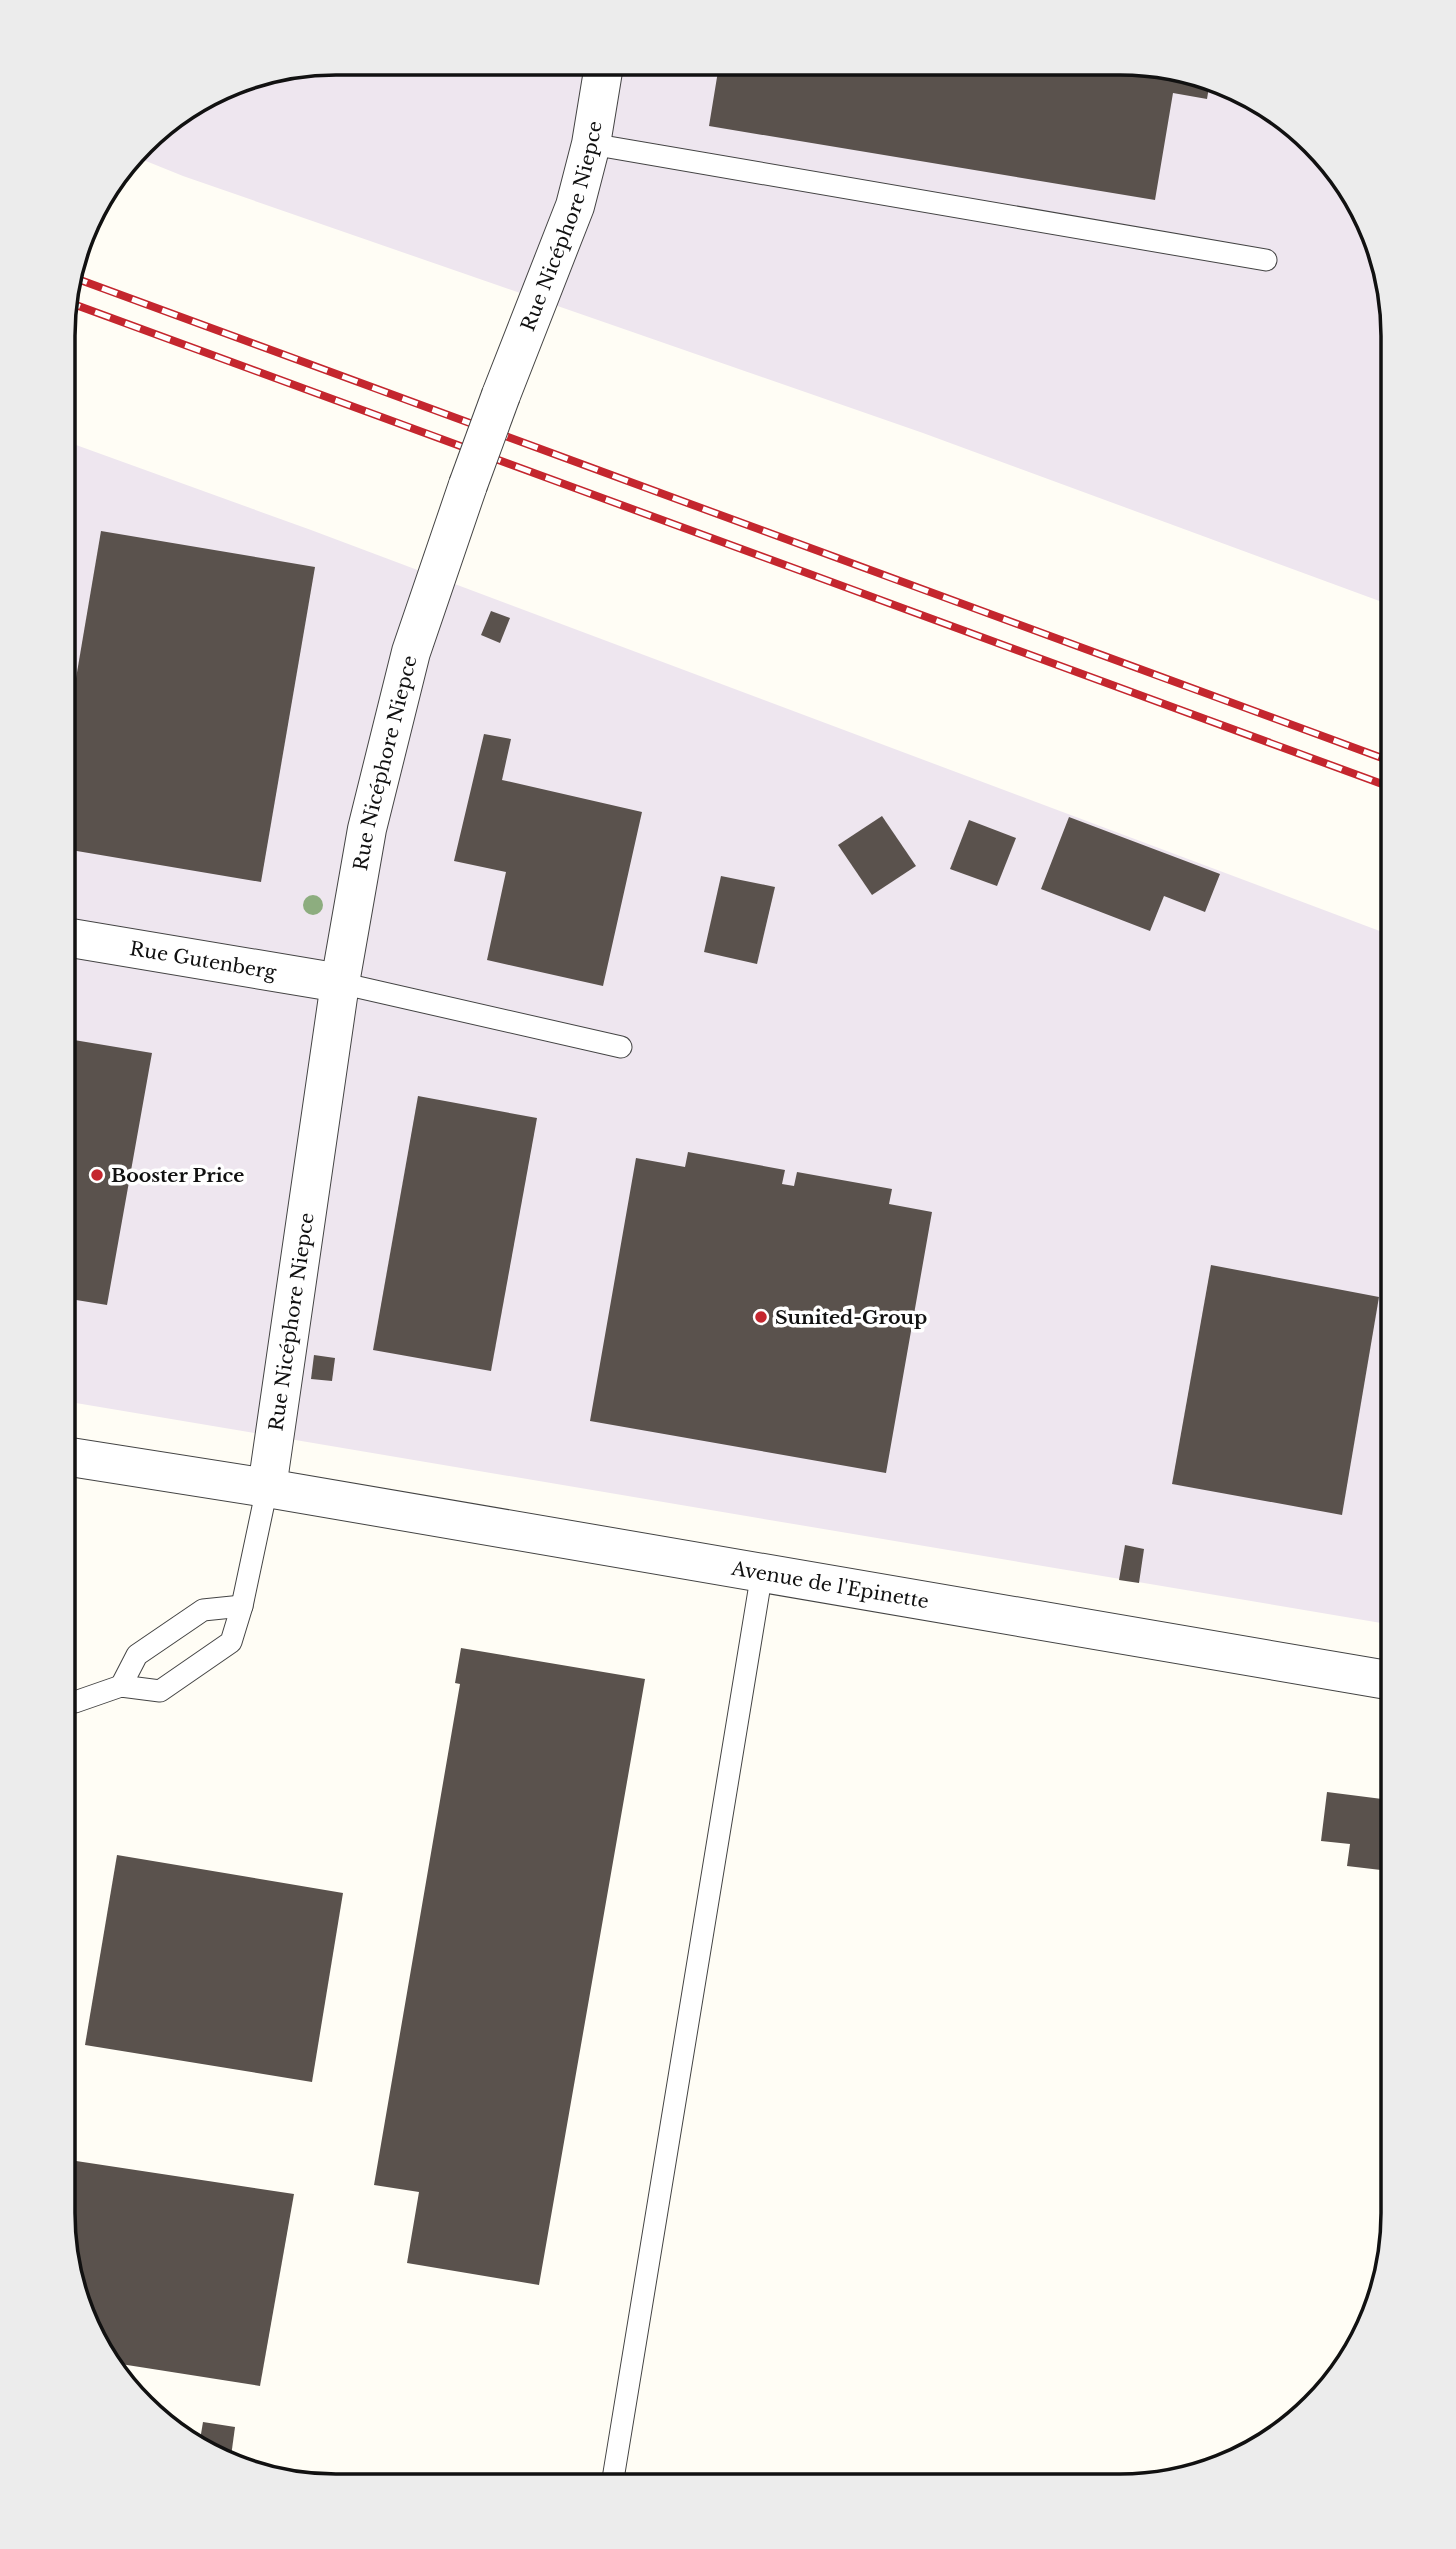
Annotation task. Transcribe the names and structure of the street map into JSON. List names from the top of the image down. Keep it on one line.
{"streets":{"street":["Rue Nicéphore Niepce","Rue Gutenberg","Avenue de l'Epinette"]},"crossings":[["Rue Nicéphore Niepce","Rue Gutenberg"],["Rue Nicéphore Niepce","Avenue de l'Epinette"]],"places":["Booster Price","Sunited-Group"]}
